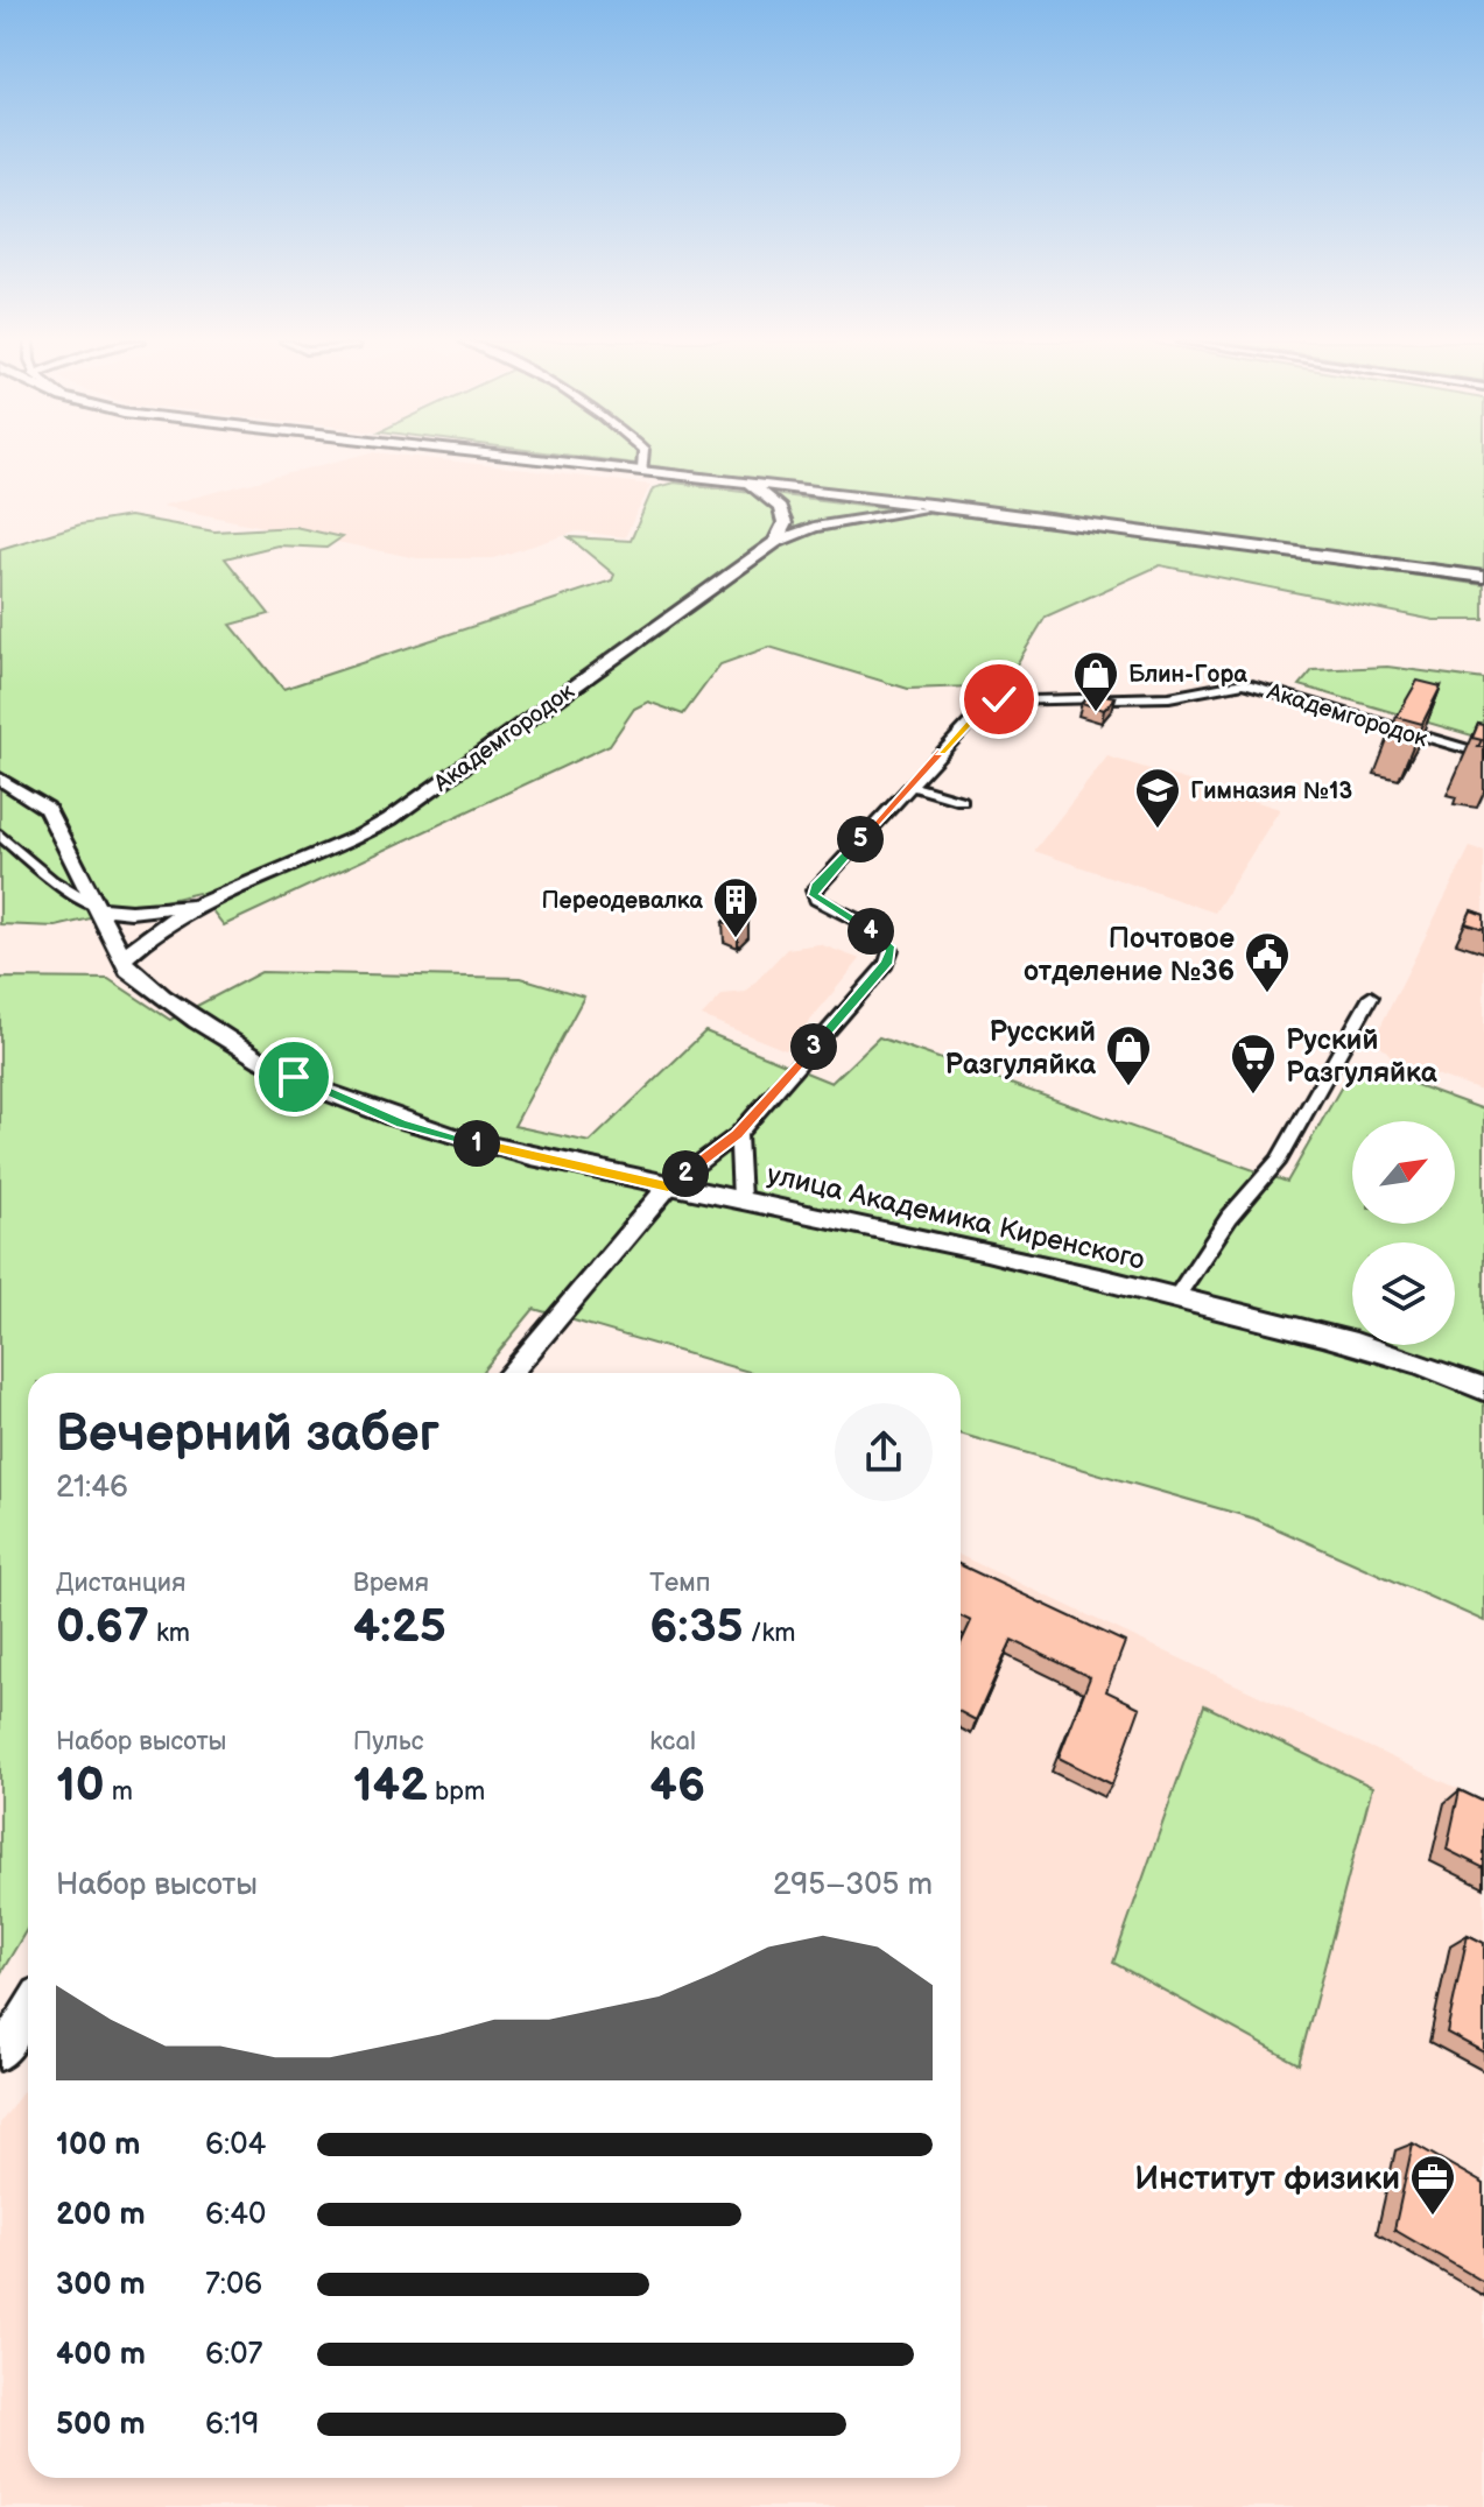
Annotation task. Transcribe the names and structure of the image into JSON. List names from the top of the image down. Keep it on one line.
{"streets":{"main road":["Академгородок","улица Академика Киренского"]},"crossings":[["Академгородок","улица Академика Киренского"]],"places":{"shop":["Блин-Гора","Русский Разгуляйка"],"school or university":["Гимназия №13"],"building":["Переодевалка"],"public building":["Почтовое отделение №36"],"supermarket":["Руский Разгуляйка"],"office":["Институт физики"]},"north":"top right","page":{"pins":["5","4","3","1","2"],"heading":["Вечерний забег","21:46"],"stats":[["Дистанция","0.67 km"],["Время","4:25"],["Темп","6:35 /km"],["Набор высоты","10 m"],["Пульс","142 bpm"],["kcal","46"]],"chart":["Набор высоты","295–305 m"],"list":[{"name":"100 m","note":"6:04"},{"name":"200 m","note":"6:40"},{"name":"300 m","note":"7:06"},{"name":"400 m","note":"6:07"},{"name":"500 m","note":"6:19"}]}}
